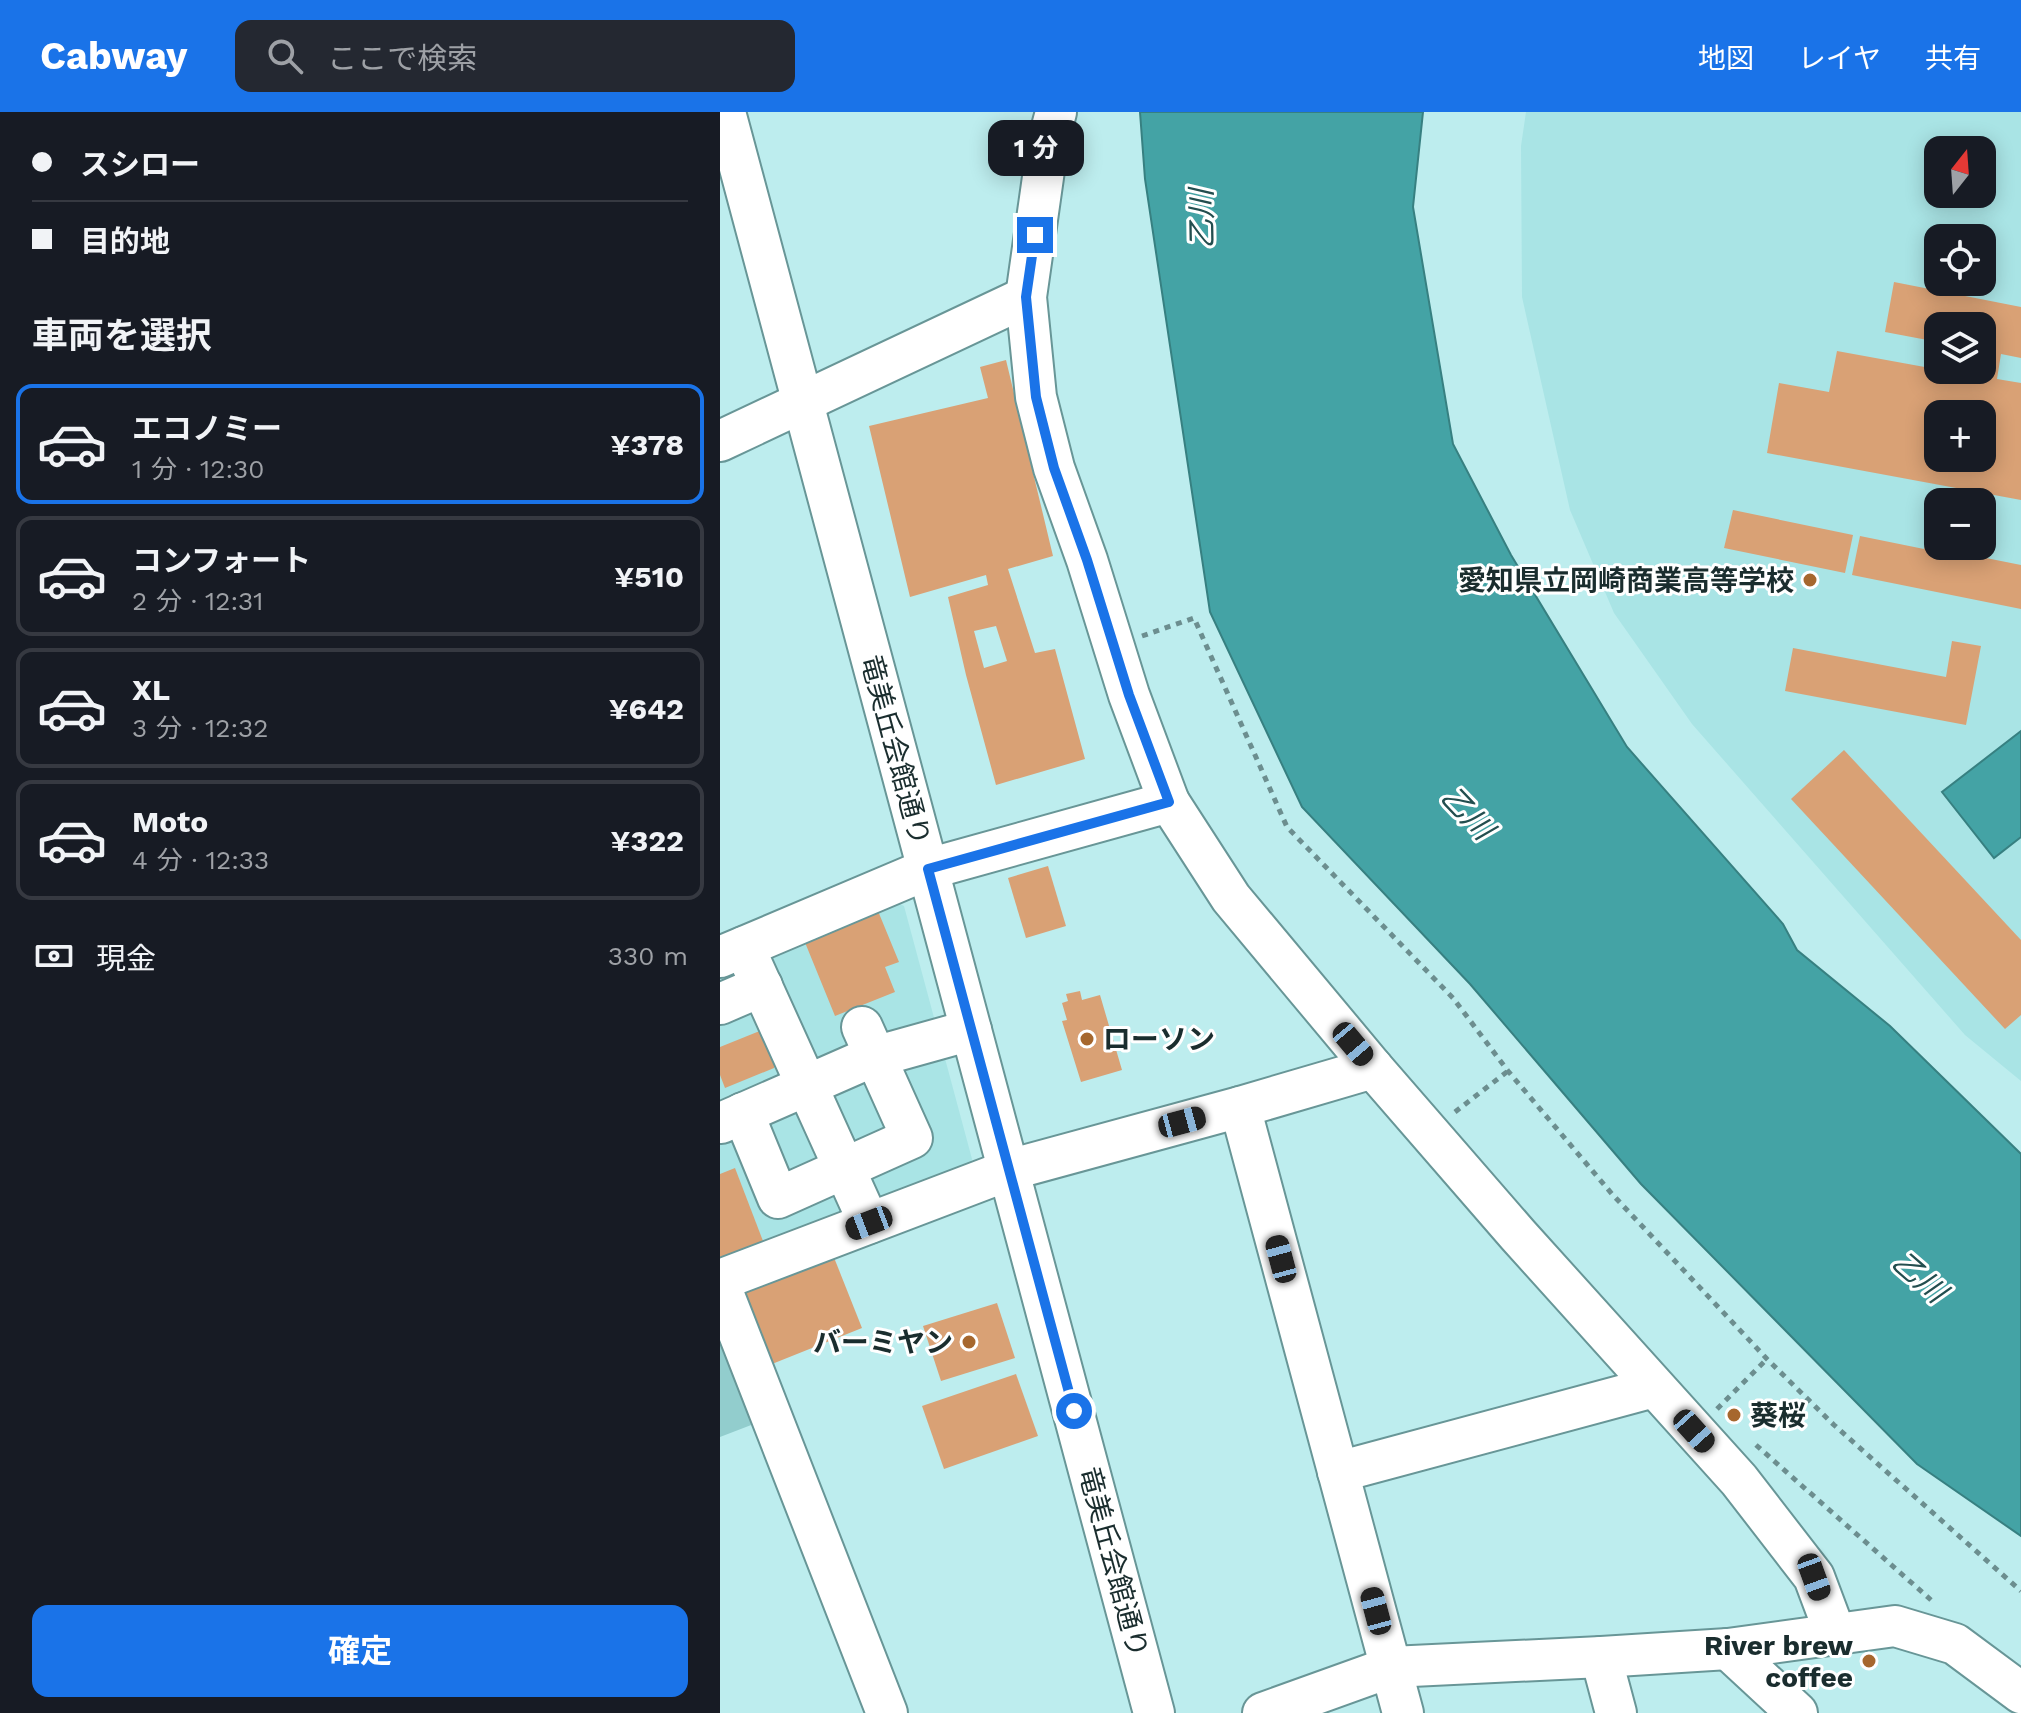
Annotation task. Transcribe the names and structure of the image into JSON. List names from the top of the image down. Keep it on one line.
{"streets":{"street":["竜美丘会館通り"]},"water":["乙川"],"places":["愛知県立岡崎商業高等学校","ローソン","バーミヤン","葵桜","River brew coffee"],"north":"top","page":{"header":"Cabway","search":"ここで検索","nav":["地図","レイヤ","共有"],"banner":["スシロー","目的地"],"bubble":"1 分","map_buttons":["+","−"],"heading":"車両を選択","list":[{"name":"エコノミー","note":"1 分 · 12:30","value":"¥378"},{"name":"コンフォート","note":"2 分 · 12:31","value":"¥510"},{"name":"XL","note":"3 分 · 12:32","value":"¥642"},{"name":"Moto","note":"4 分 · 12:33","value":"¥322"}],"pay":["現金","330 m"],"buttons":"確定"}}
